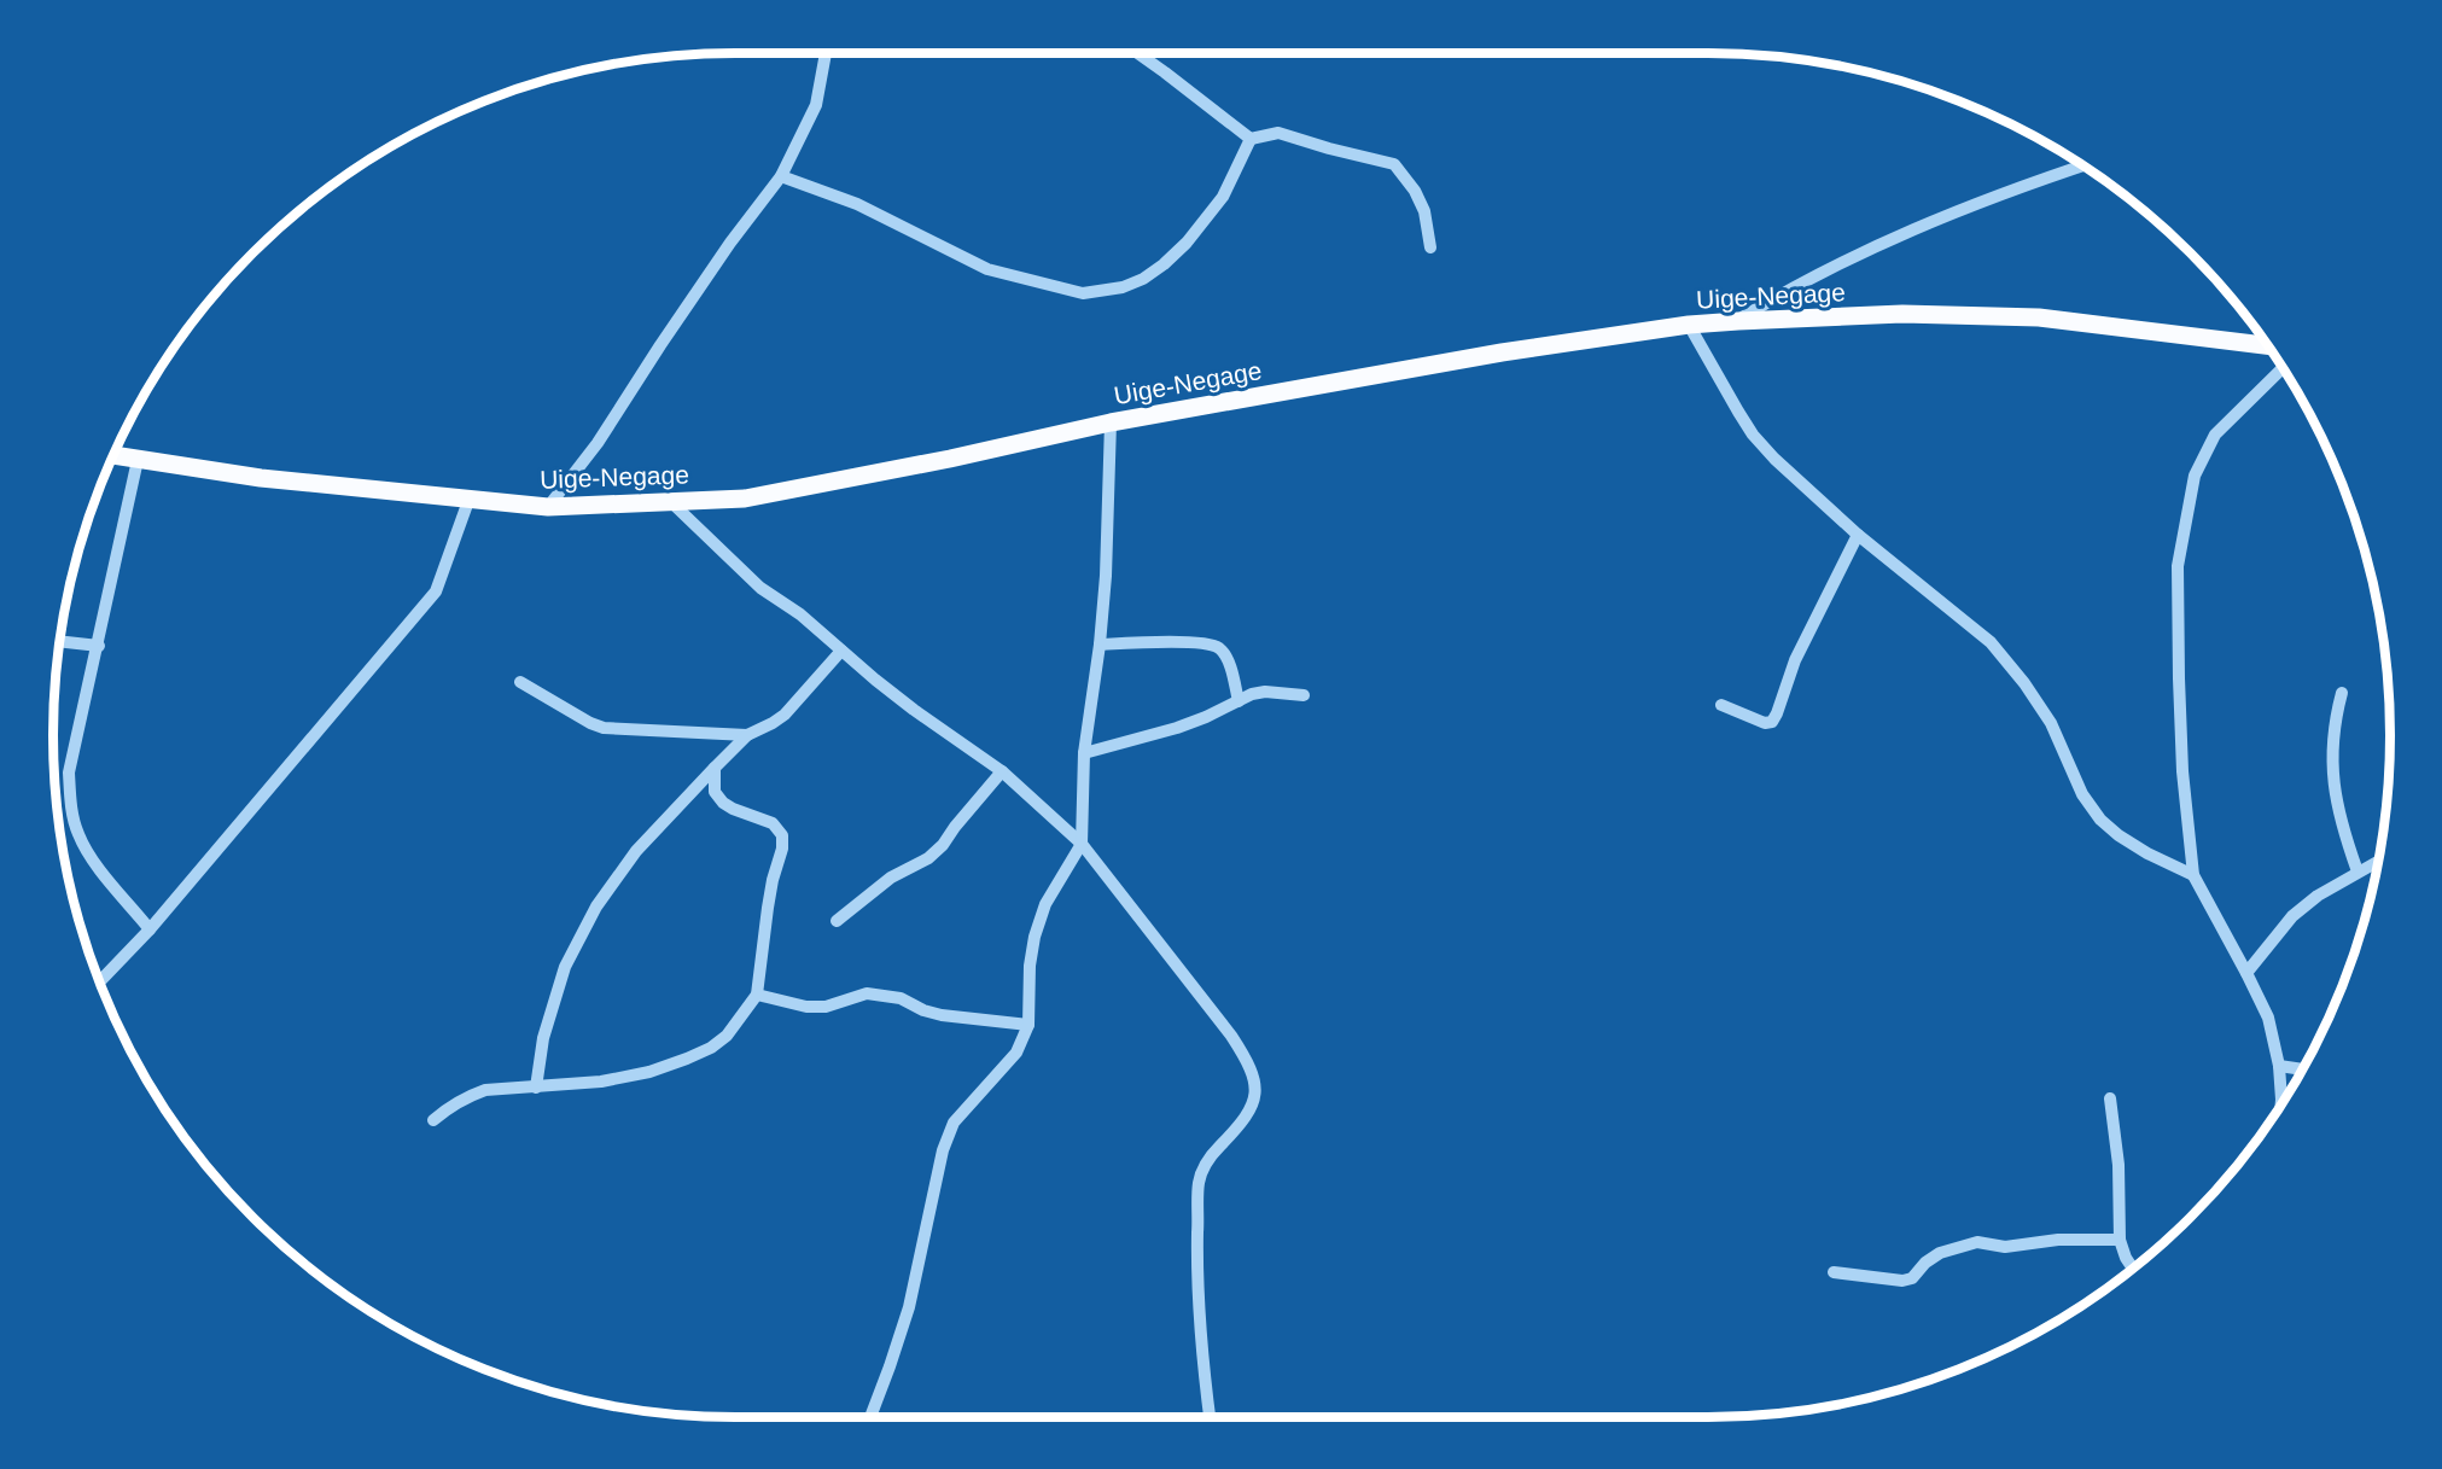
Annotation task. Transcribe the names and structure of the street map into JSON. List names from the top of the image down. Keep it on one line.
{"streets":{"main road":["Uige-Negage"]}}
